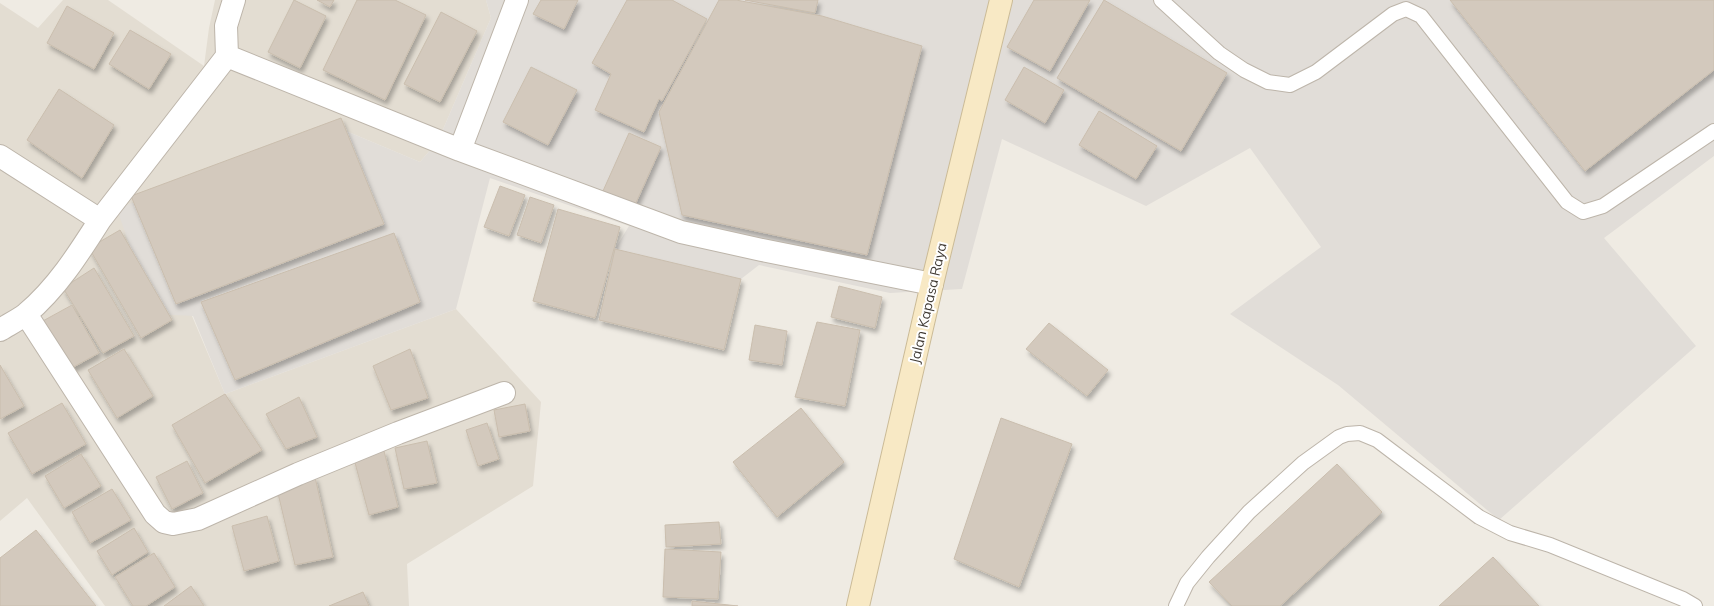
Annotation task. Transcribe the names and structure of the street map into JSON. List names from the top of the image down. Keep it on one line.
{"streets":{"main road":["Jalan Kapasa Raya"]}}
